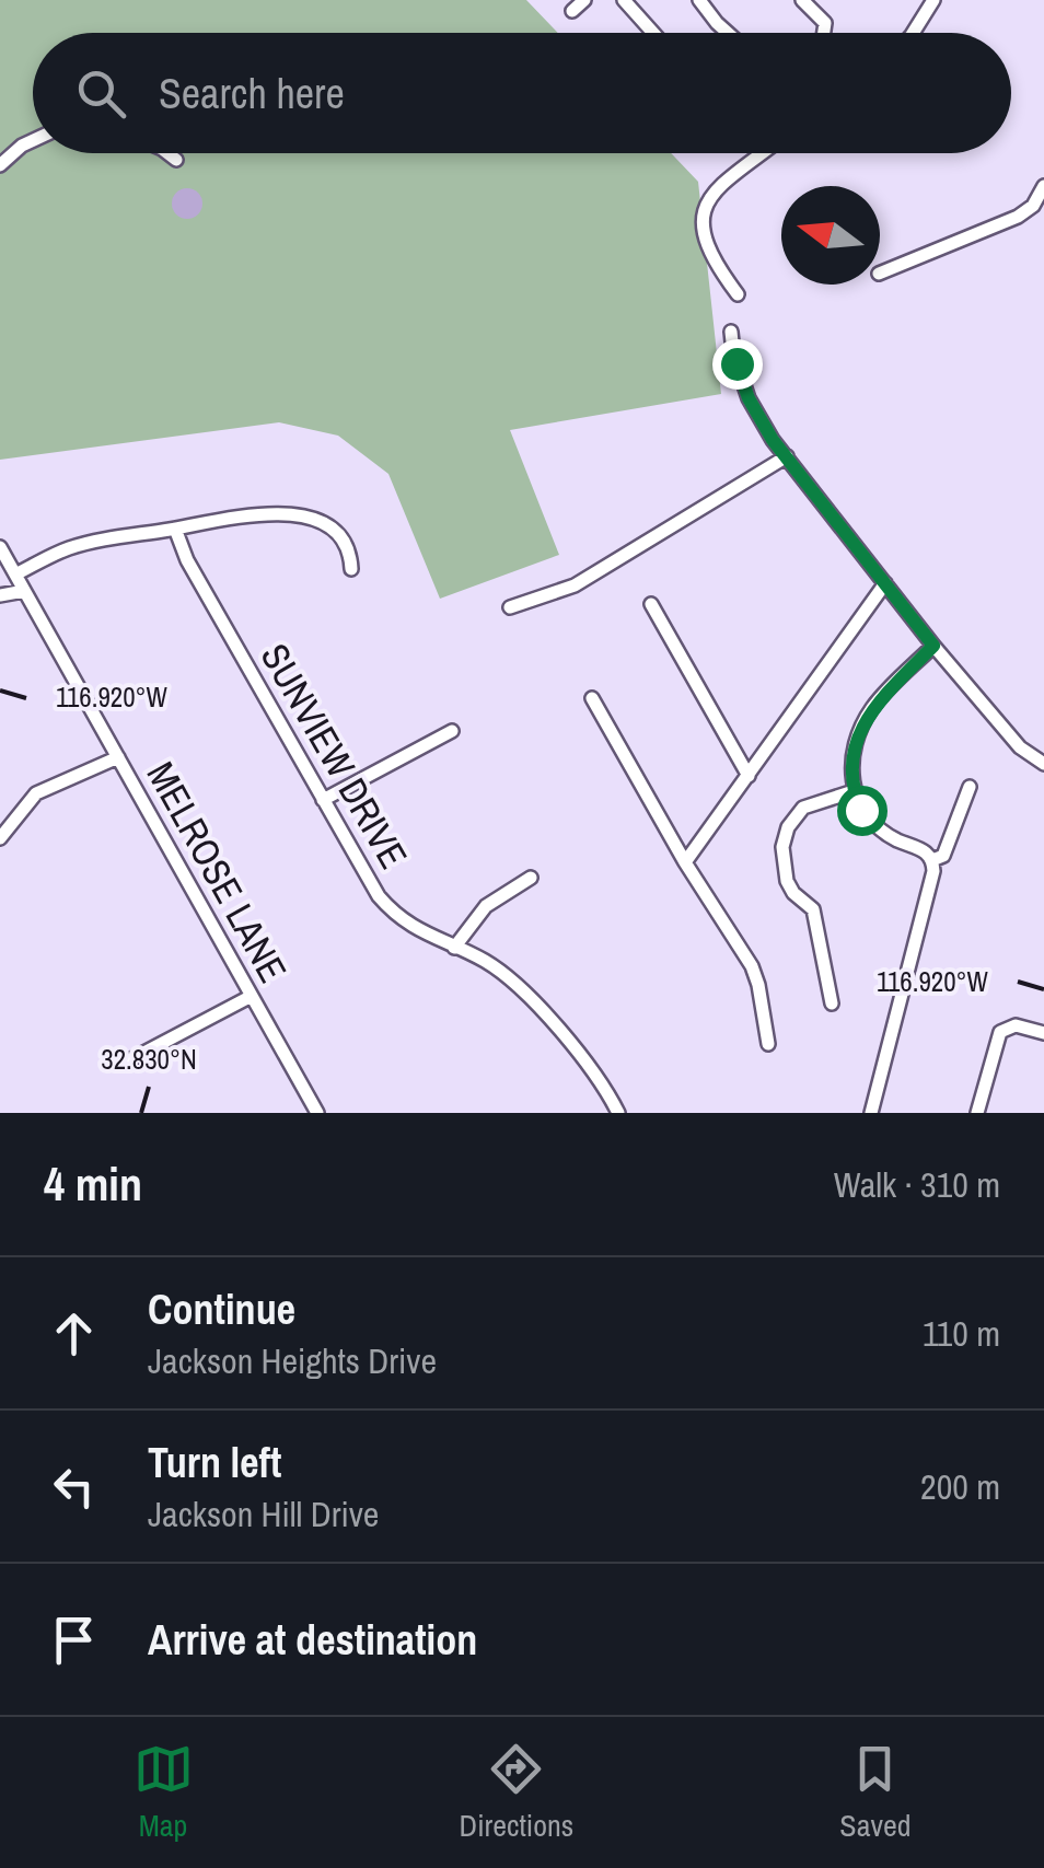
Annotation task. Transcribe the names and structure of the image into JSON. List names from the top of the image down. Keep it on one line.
{"streets":{"street":["SUNVIEW DRIVE","MELROSE LANE"]},"north":"left","page":{"search":"Search here","heading":["4 min","Walk · 310 m"],"list":[["Continue","Jackson Heights Drive","110 m"],["Turn left","Jackson Hill Drive","200 m"],"Arrive at destination"],"nav":["Map","Directions","Saved"]},"coordinates":["116.920°W","32.830°N"]}
